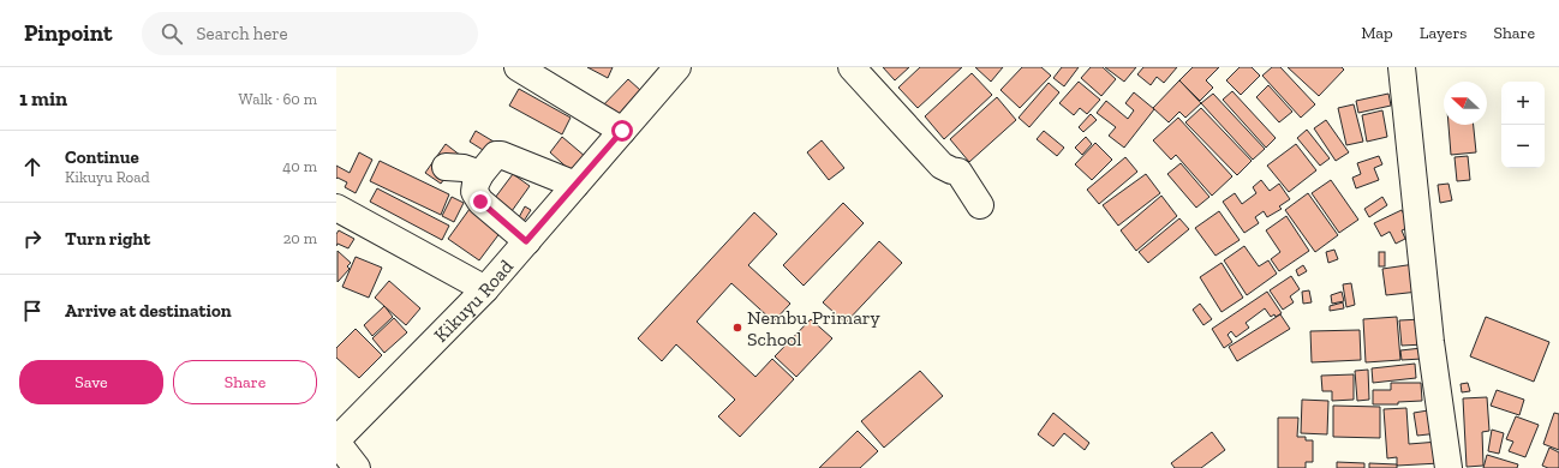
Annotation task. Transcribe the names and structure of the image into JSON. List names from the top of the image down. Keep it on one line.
{"streets":{"street":["Kikuyu Road"]},"places":["Nembu Primary School"],"north":"left","page":{"header":"Pinpoint","search":"Search here","nav":["Map","Layers","Share"],"heading":["1 min","Walk · 60 m"],"map_buttons":["+","−"],"list":[["Continue","Kikuyu Road","40 m"],["Turn right","20 m"],"Arrive at destination"],"buttons":["Save","Share"]}}
